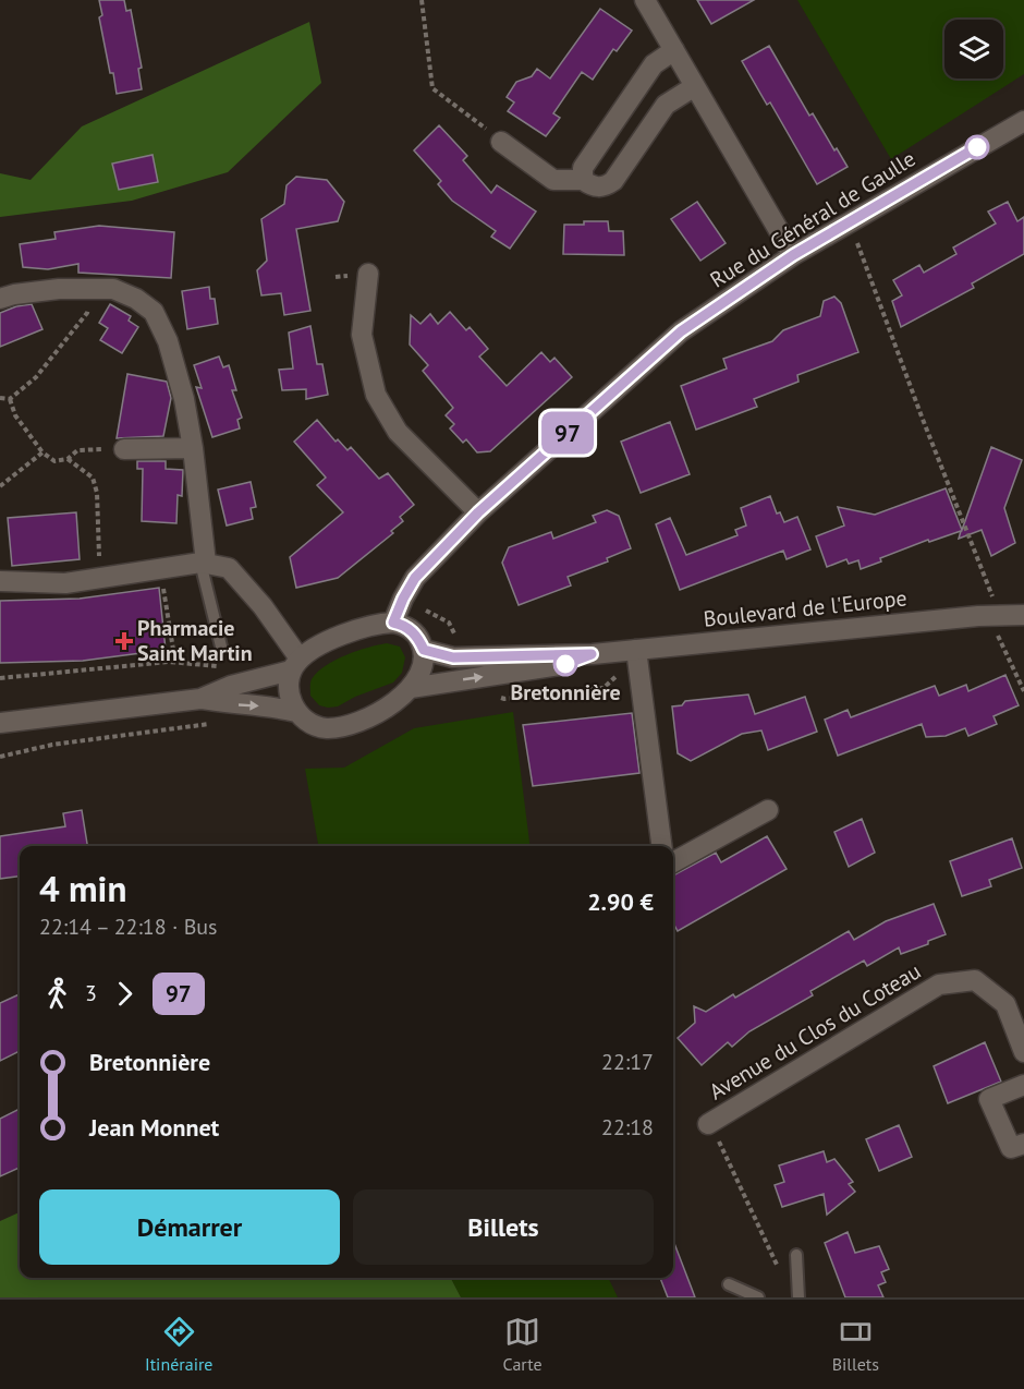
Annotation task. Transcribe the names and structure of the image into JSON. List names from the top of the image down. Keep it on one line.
{"streets":{"street":["Rue du Général de Gaulle","Boulevard de l'Europe","Avenue du Clos du Coteau"]},"crossings":[["Rue du Général de Gaulle","Boulevard de l'Europe"]],"places":{"health":["Pharmacie Saint Martin"],"other":["Bretonnière"]},"lines":["bus line 97"],"page":{"on_map":"97","heading":["4 min","22:14 – 22:18 · Bus","2.90 €"],"legs":["3","97"],"list":[{"name":"Bretonnière","value":"22:17"},{"name":"Jean Monnet","value":"22:18"}],"buttons":["Démarrer","Billets"],"tabs":["Itinéraire","Carte","Billets"]}}
